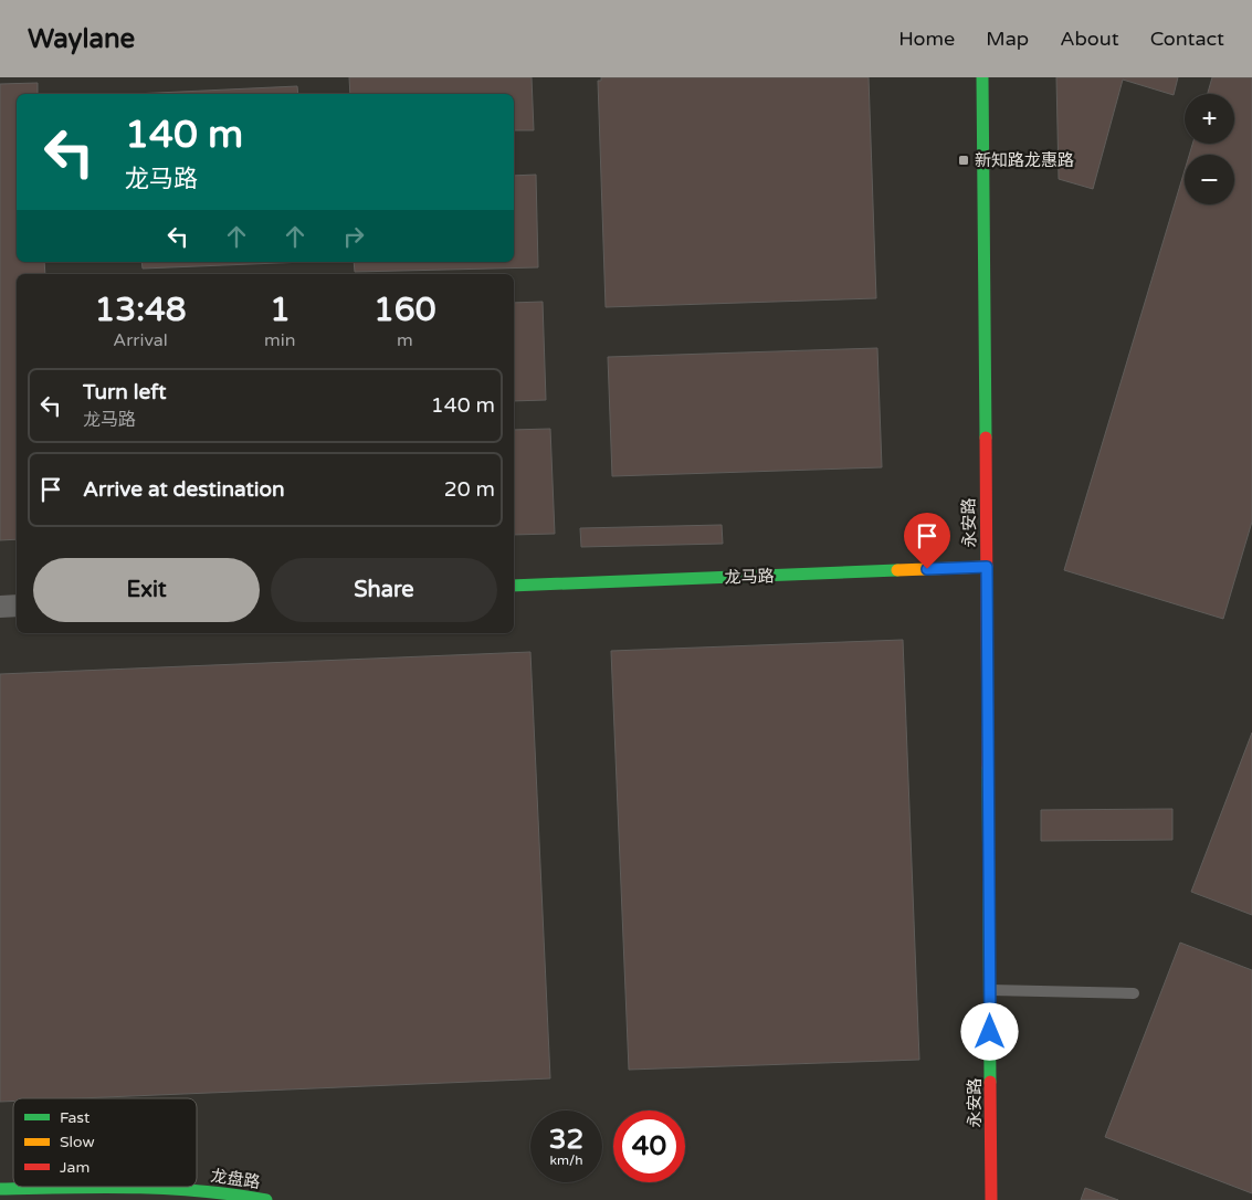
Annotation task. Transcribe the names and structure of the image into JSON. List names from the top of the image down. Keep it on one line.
{"streets":{"street":["永安路","龙马路","龙盘路"]},"crossings":[["永安路","龙马路"]],"places":{"transit":["新知路龙惠路"]},"legend":["Fast","Slow","Jam"],"page":{"header":"Waylane","nav":["Home","Map","About","Contact"],"map_buttons":["+","−"],"turn":["140 m","龙马路"],"eta":["13:48","Arrival","1","min","160","m"],"list":[{"name":"Turn left","note":"龙马路","value":"140 m"},{"name":"Arrive at destination","value":"20 m"}],"buttons":["Exit","Share"],"speed":"32 km/h","limit":"40"}}
